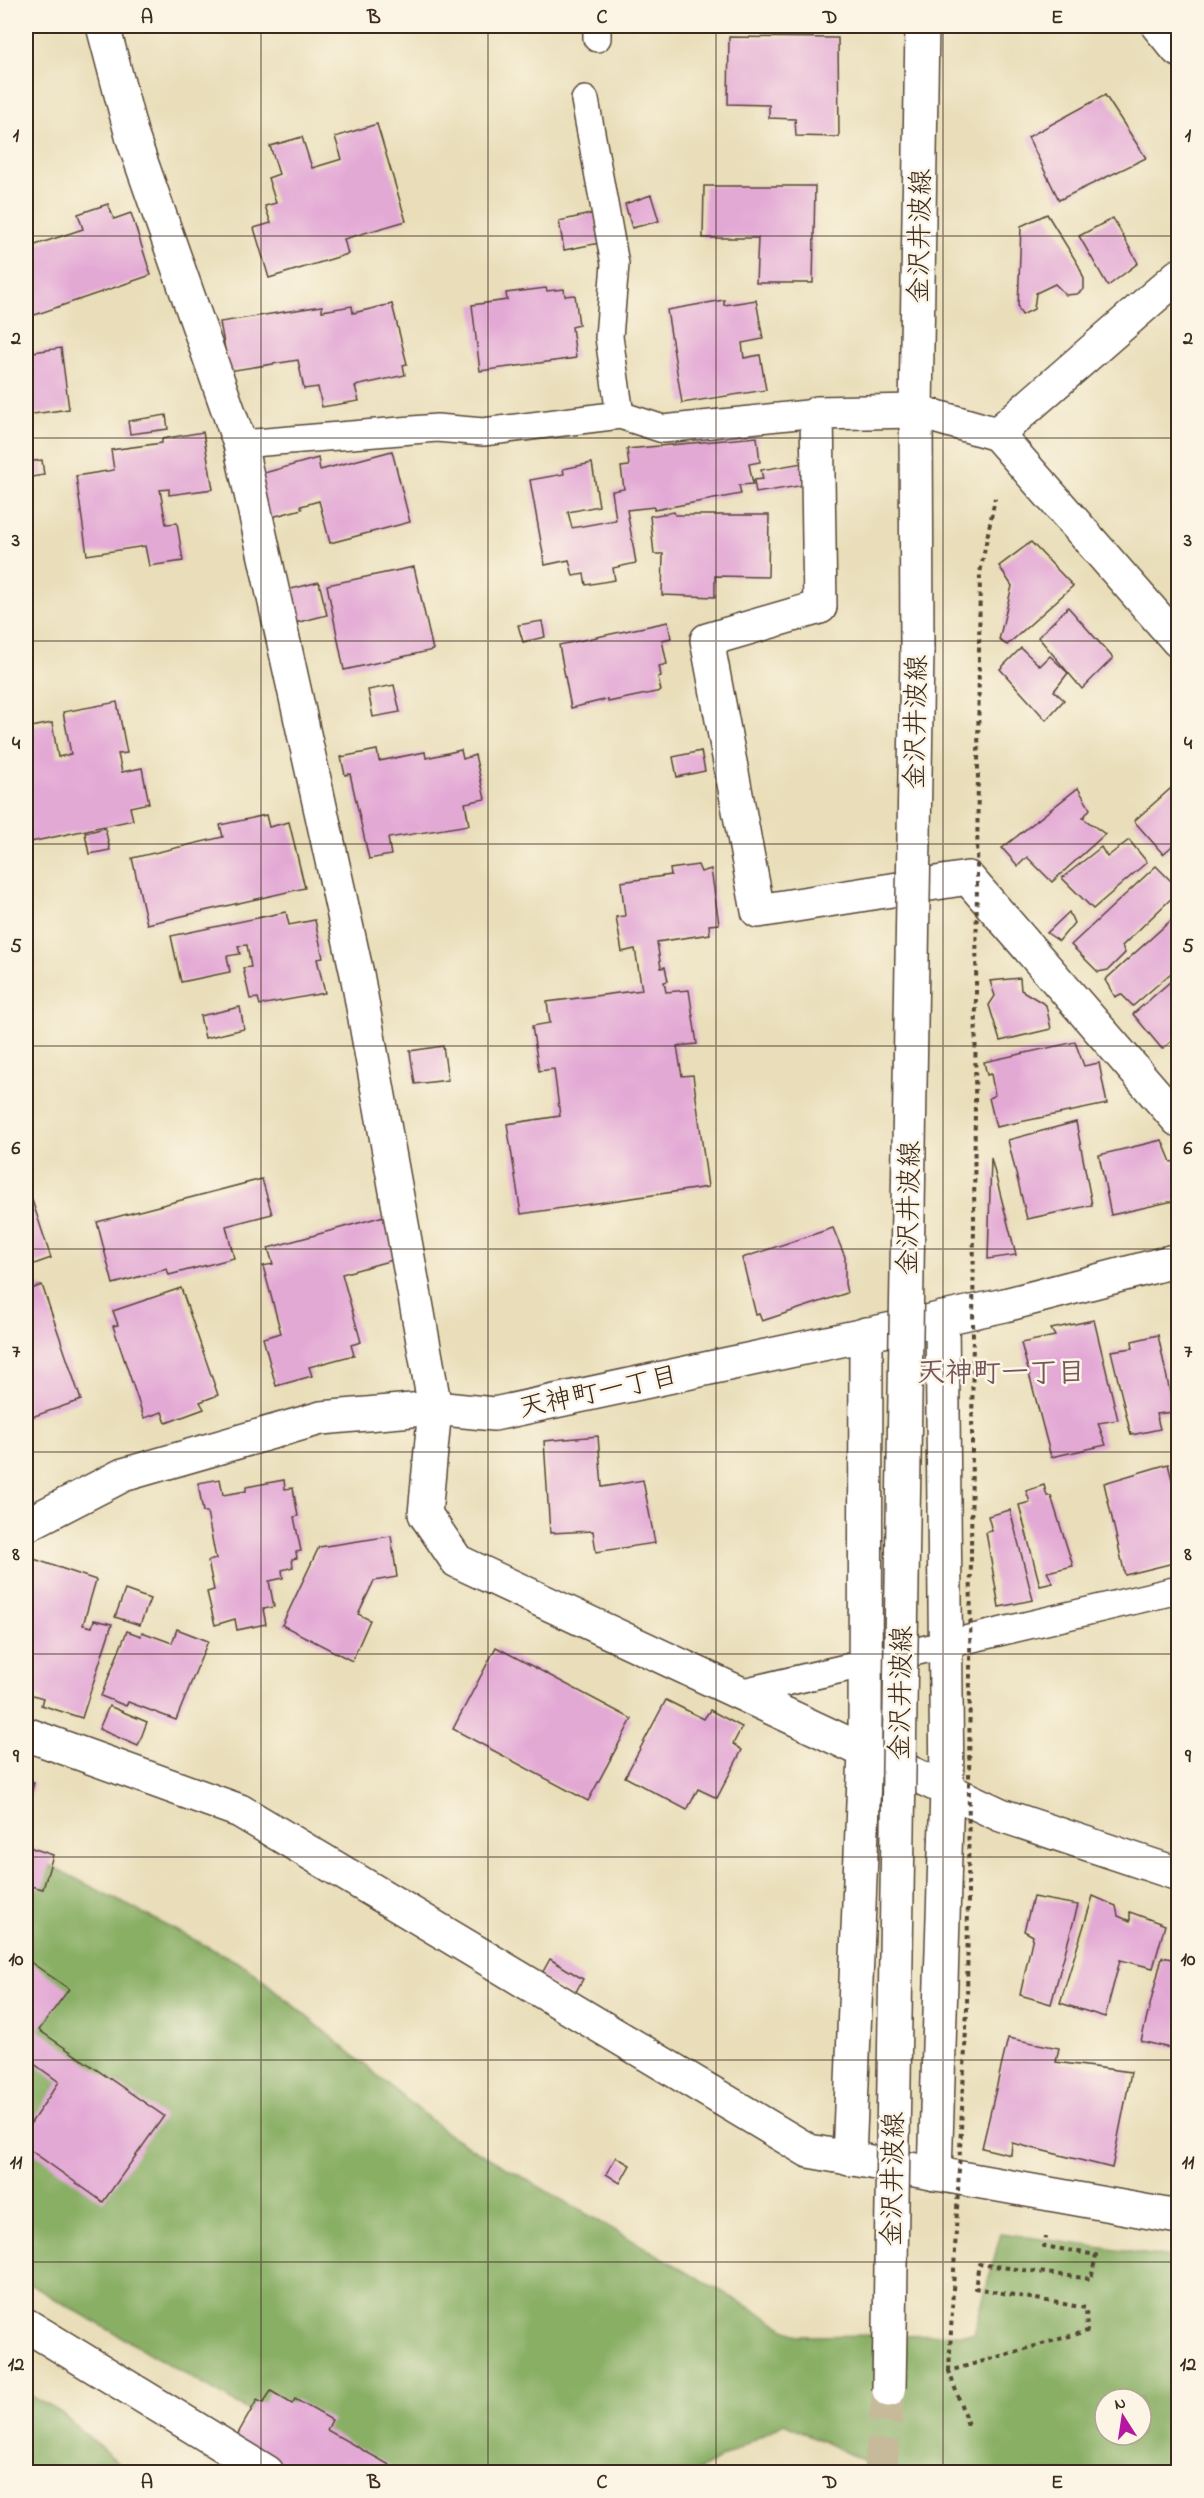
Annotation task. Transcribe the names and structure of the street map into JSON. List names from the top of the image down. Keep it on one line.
{"streets":{"street":["金沢井波線","天神町一丁目"]},"districts":["天神町一丁目"],"north":"top","grid":{"columns":["A","B","C","D","E"],"rows":["1","2","3","4","5","6","7","8","9","10","11","12"]}}
